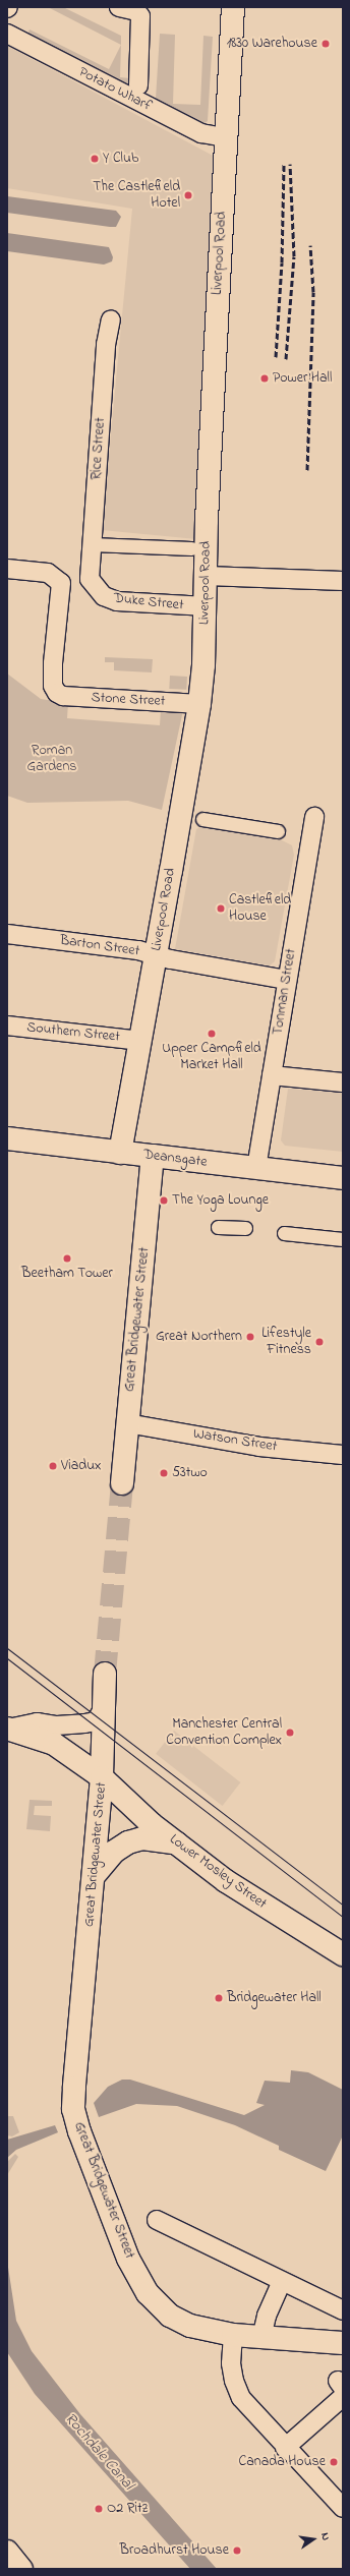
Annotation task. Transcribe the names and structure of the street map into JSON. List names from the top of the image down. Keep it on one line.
{"streets":{"main road":["Liverpool Road","Deansgate","Great Bridgewater Street","Lower Mosley Street"],"street":["Potato Wharf","Rice Street","Duke Street","Stone Street","Barton Street","Tonman Street","Southern Street","Watson Street"]},"crossings":[["Potato Wharf","Liverpool Road"],["Liverpool Road","Duke Street"],["Liverpool Road","Stone Street"],["Liverpool Road","Barton Street"],["Liverpool Road","Southern Street"],["Liverpool Road","Deansgate"],["Rice Street","Duke Street"],["Barton Street","Tonman Street"],["Tonman Street","Deansgate"],["Deansgate","Great Bridgewater Street"],["Great Bridgewater Street","Watson Street"],["Great Bridgewater Street","Lower Mosley Street"]],"water":["Rochdale Canal"],"parks":["Roman Gardens"],"places":["1830 Warehouse","Y Club","The Castlefield Hotel","Power Hall","Castlefield House","Upper Campfield Market Hall","The Yoga Lounge","Beetham Tower","Great Northern","Lifestyle Fitness","Viadux","53two","Manchester Central Convention Complex","Bridgewater Hall","Canada House","O2 Ritz","Broadhurst House"],"north":"right"}
